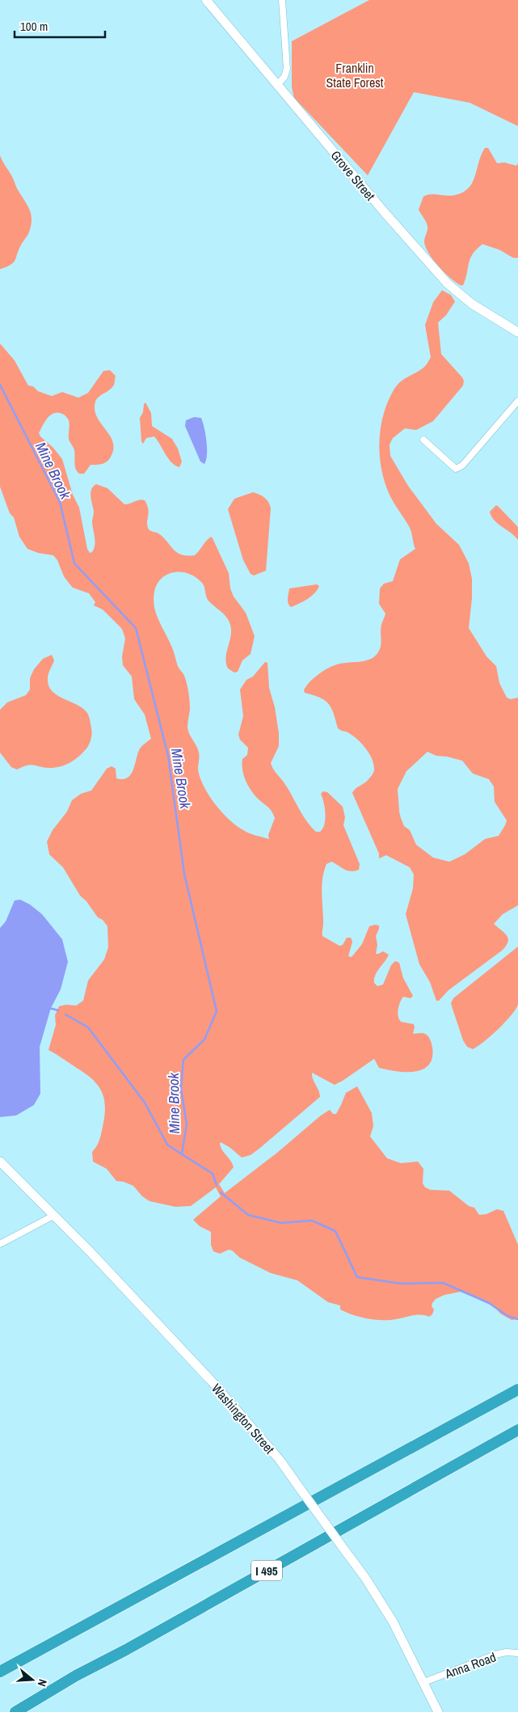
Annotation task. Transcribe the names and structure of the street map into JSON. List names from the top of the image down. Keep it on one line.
{"streets":{"highway":["I 495"],"main road":["Grove Street","Washington Street"],"street":["Anna Road"]},"crossings":[["Washington Street","Anna Road"]],"water":["Mine Brook"],"parks":["Franklin State Forest"],"scale_bar":"100 m","north":"right"}
